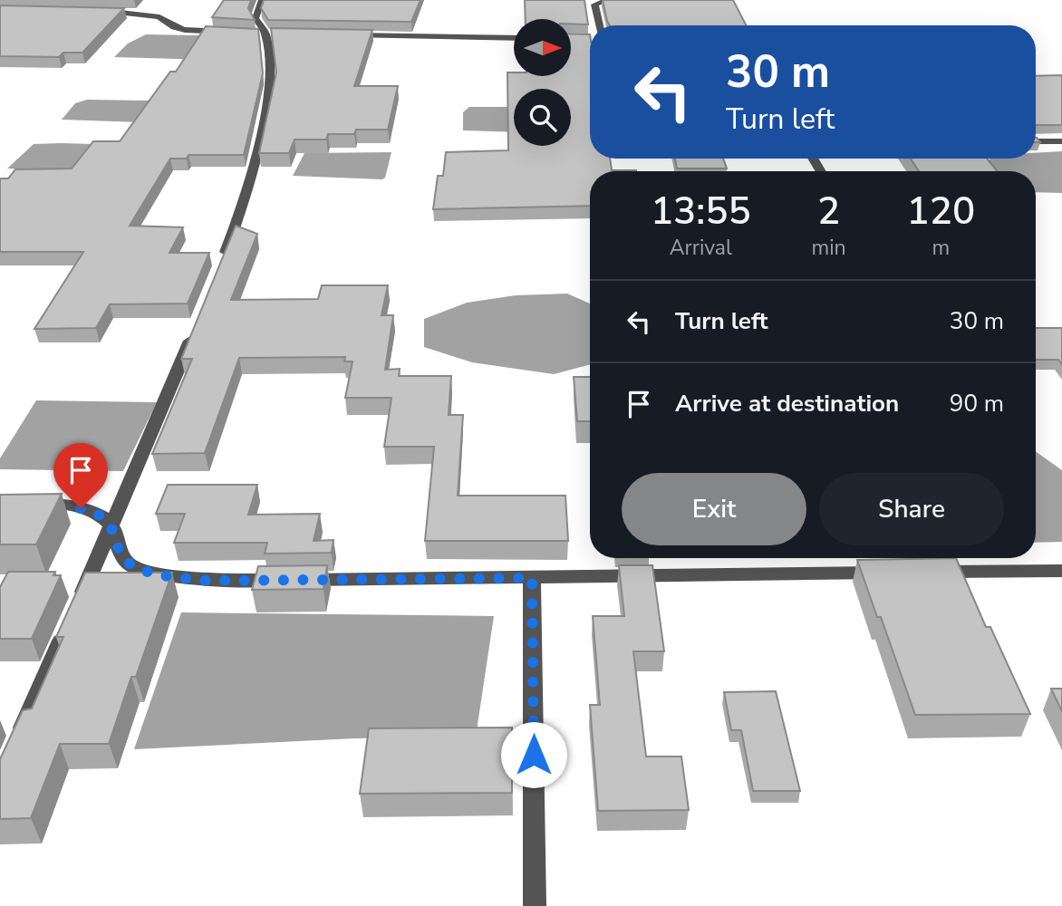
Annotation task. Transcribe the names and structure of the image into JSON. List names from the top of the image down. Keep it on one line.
{"north":"right","page":{"turn":["30 m","Turn left"],"eta":["13:55","Arrival","2","min","120","m"],"list":[{"name":"Turn left","value":"30 m"},{"name":"Arrive at destination","value":"90 m"}],"buttons":["Exit","Share"]}}
